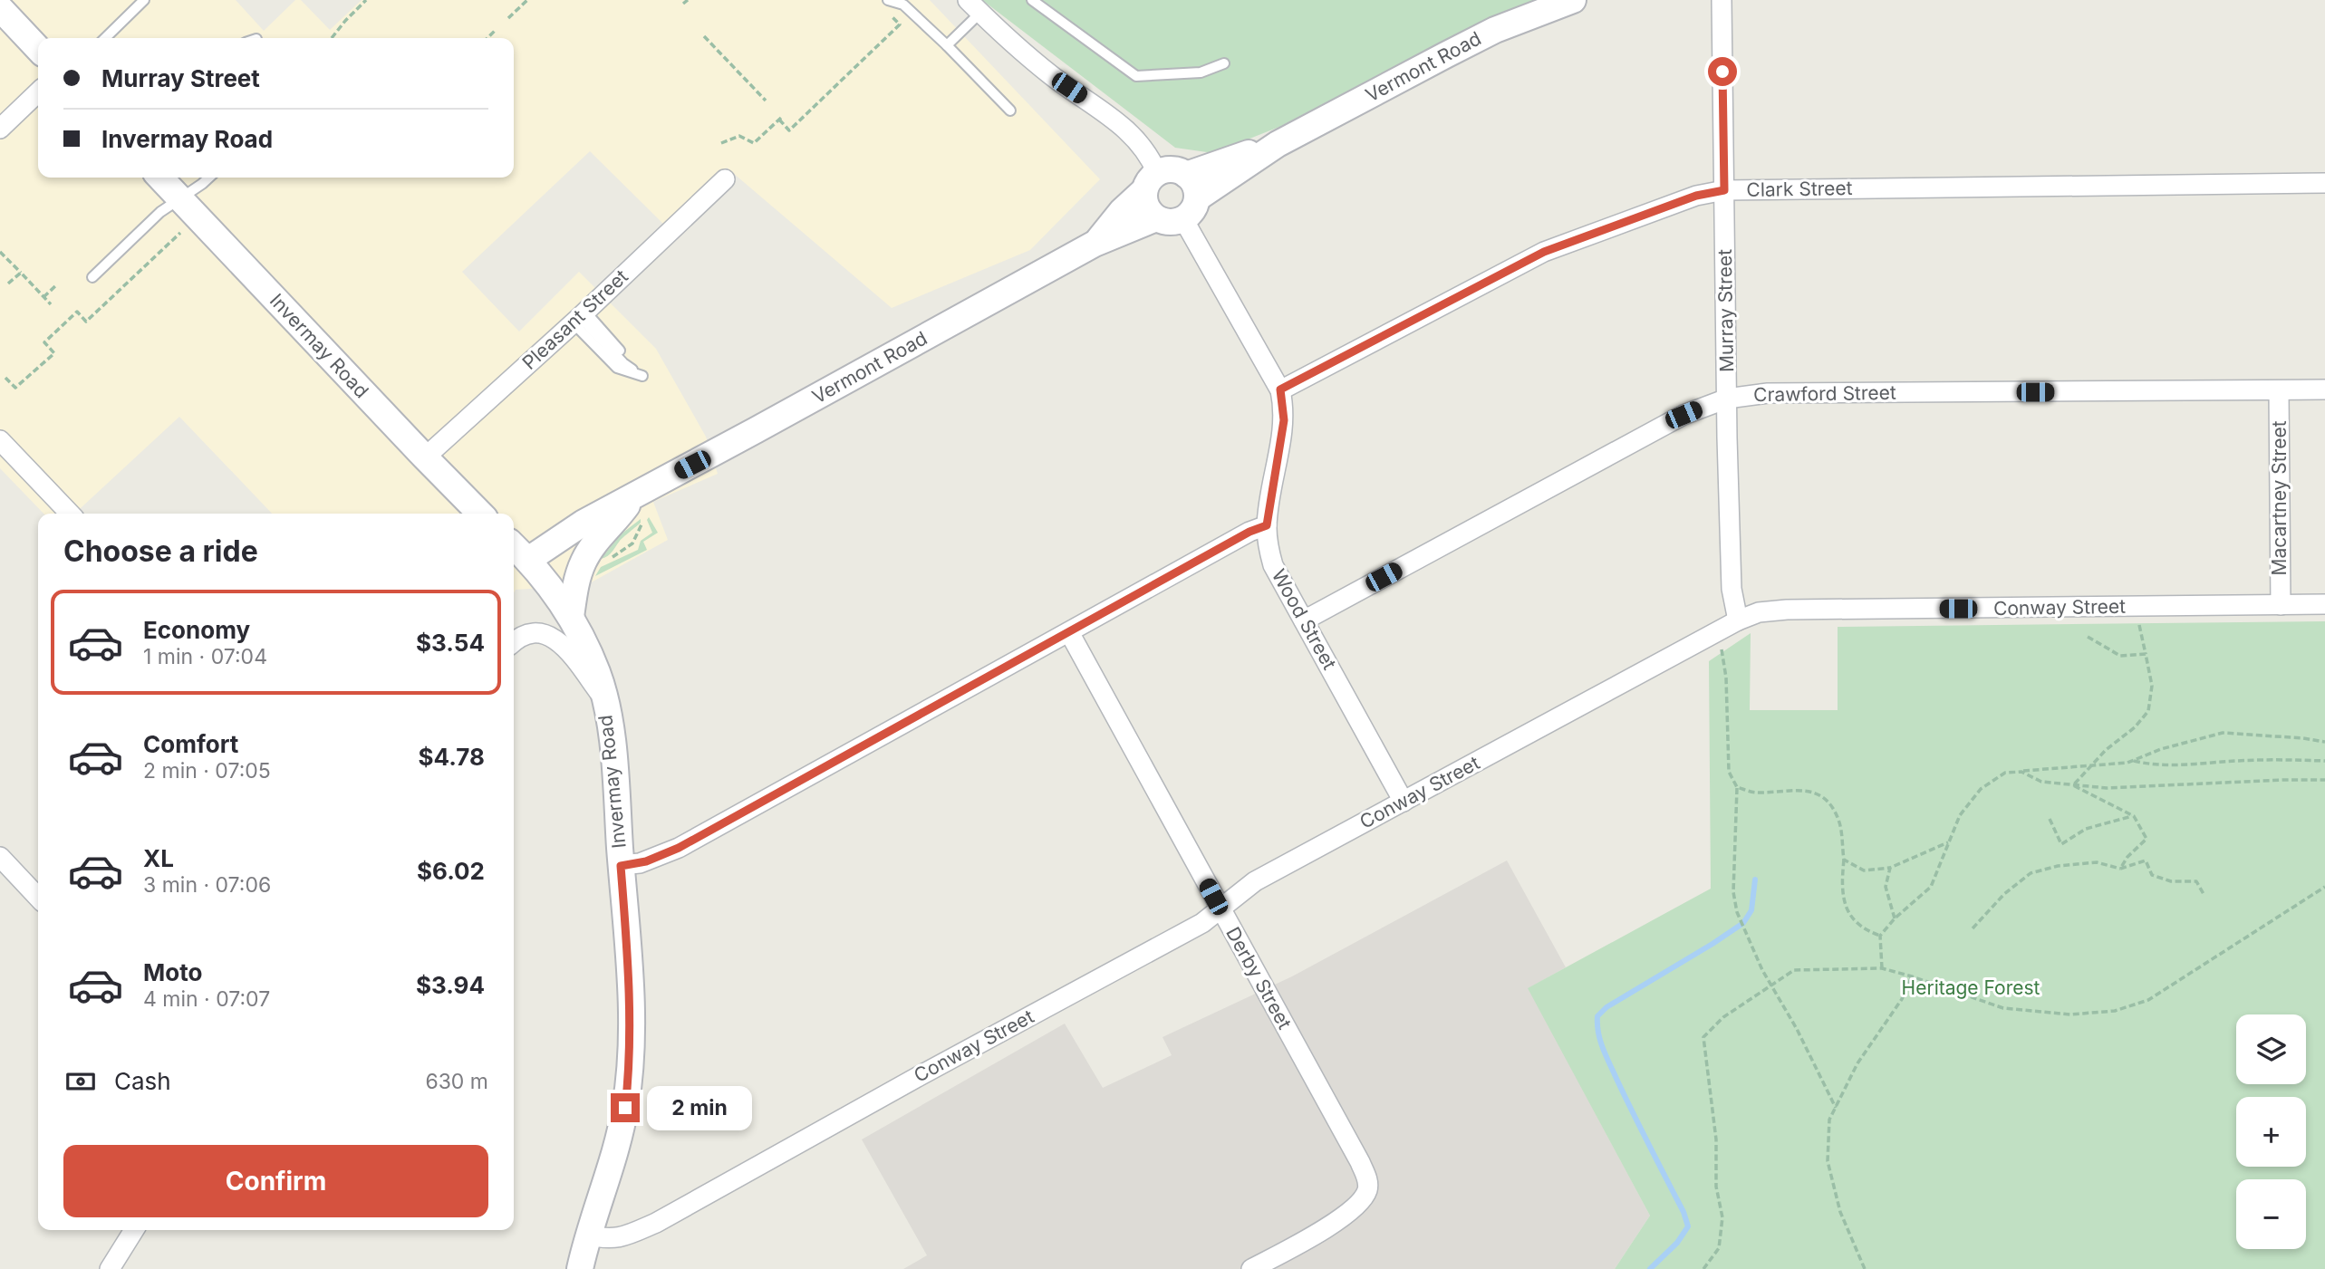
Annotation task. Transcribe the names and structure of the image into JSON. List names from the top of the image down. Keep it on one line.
{"streets":{"main road":["Vermont Road","Invermay Road"],"street":["Clark Street","Murray Street","Pleasant Street","Crawford Street","Macartney Street","Conway Street","Wood Street","Derby Street"]},"crossings":[["Vermont Road","Invermay Road"],["Vermont Road","Wood Street"],["Clark Street","Murray Street"],["Clark Street","Wood Street"],["Murray Street","Crawford Street"],["Murray Street","Conway Street"],["Pleasant Street","Invermay Road"],["Invermay Road","Conway Street"],["Crawford Street","Macartney Street"],["Crawford Street","Wood Street"],["Macartney Street","Conway Street"],["Conway Street","Wood Street"],["Conway Street","Derby Street"]],"parks":["Heritage Forest"],"page":{"banner":["Murray Street","Invermay Road"],"heading":"Choose a ride","list":[{"name":"Economy","note":"1 min · 07:04","value":"$3.54"},{"name":"Comfort","note":"2 min · 07:05","value":"$4.78"},{"name":"XL","note":"3 min · 07:06","value":"$6.02"},{"name":"Moto","note":"4 min · 07:07","value":"$3.94"}],"map_buttons":["+","−"],"pay":["Cash","630 m"],"bubble":"2 min","buttons":"Confirm"}}
